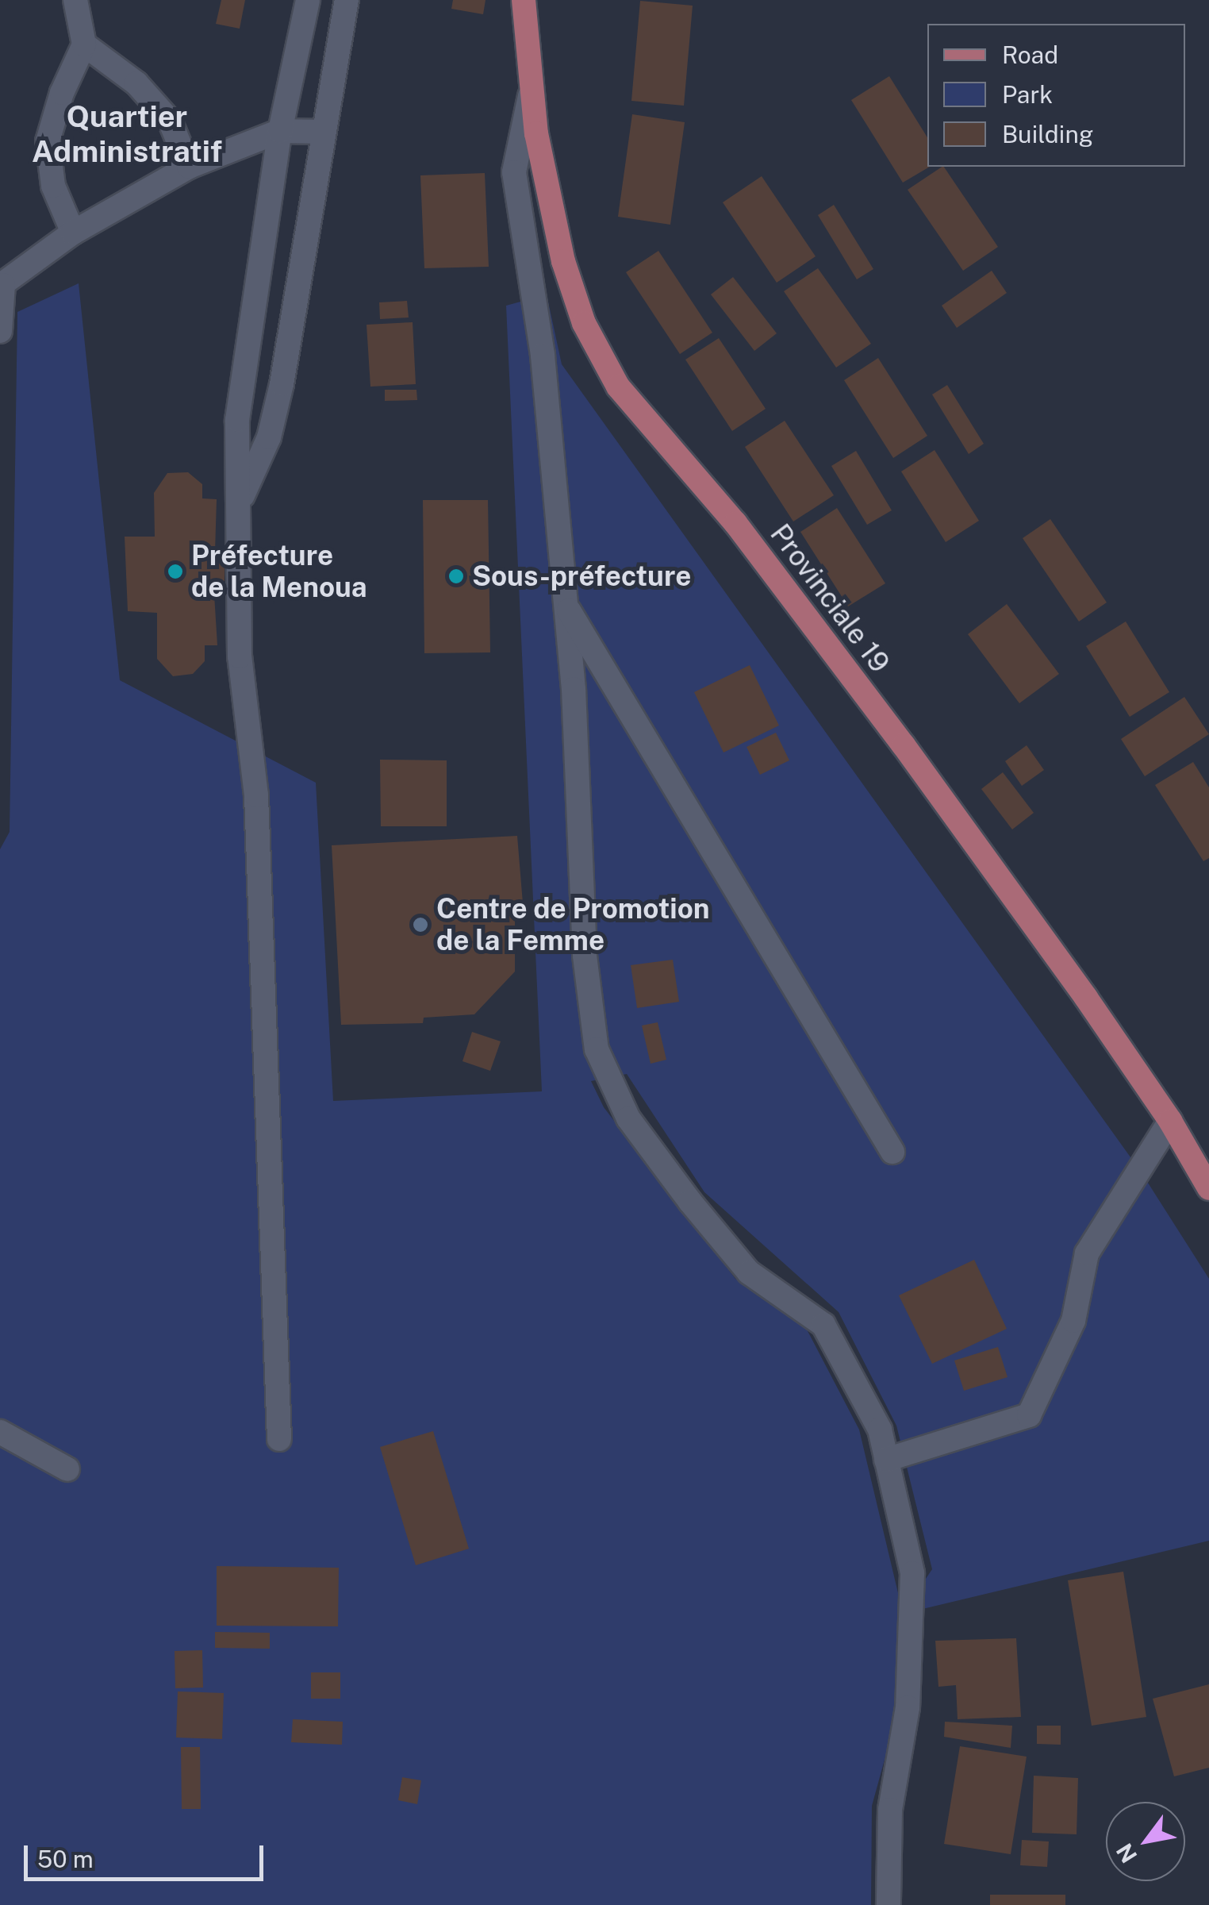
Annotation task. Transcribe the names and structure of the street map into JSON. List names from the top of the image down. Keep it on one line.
{"streets":{"main road":["Provinciale 19"]},"districts":["Quartier Administratif"],"places":["Préfecture de la Menoua","Sous-préfecture","Centre de Promotion de la Femme"],"legend":["Road","Park","Building"],"scale_bar":"50 m","north":"bottom left"}
